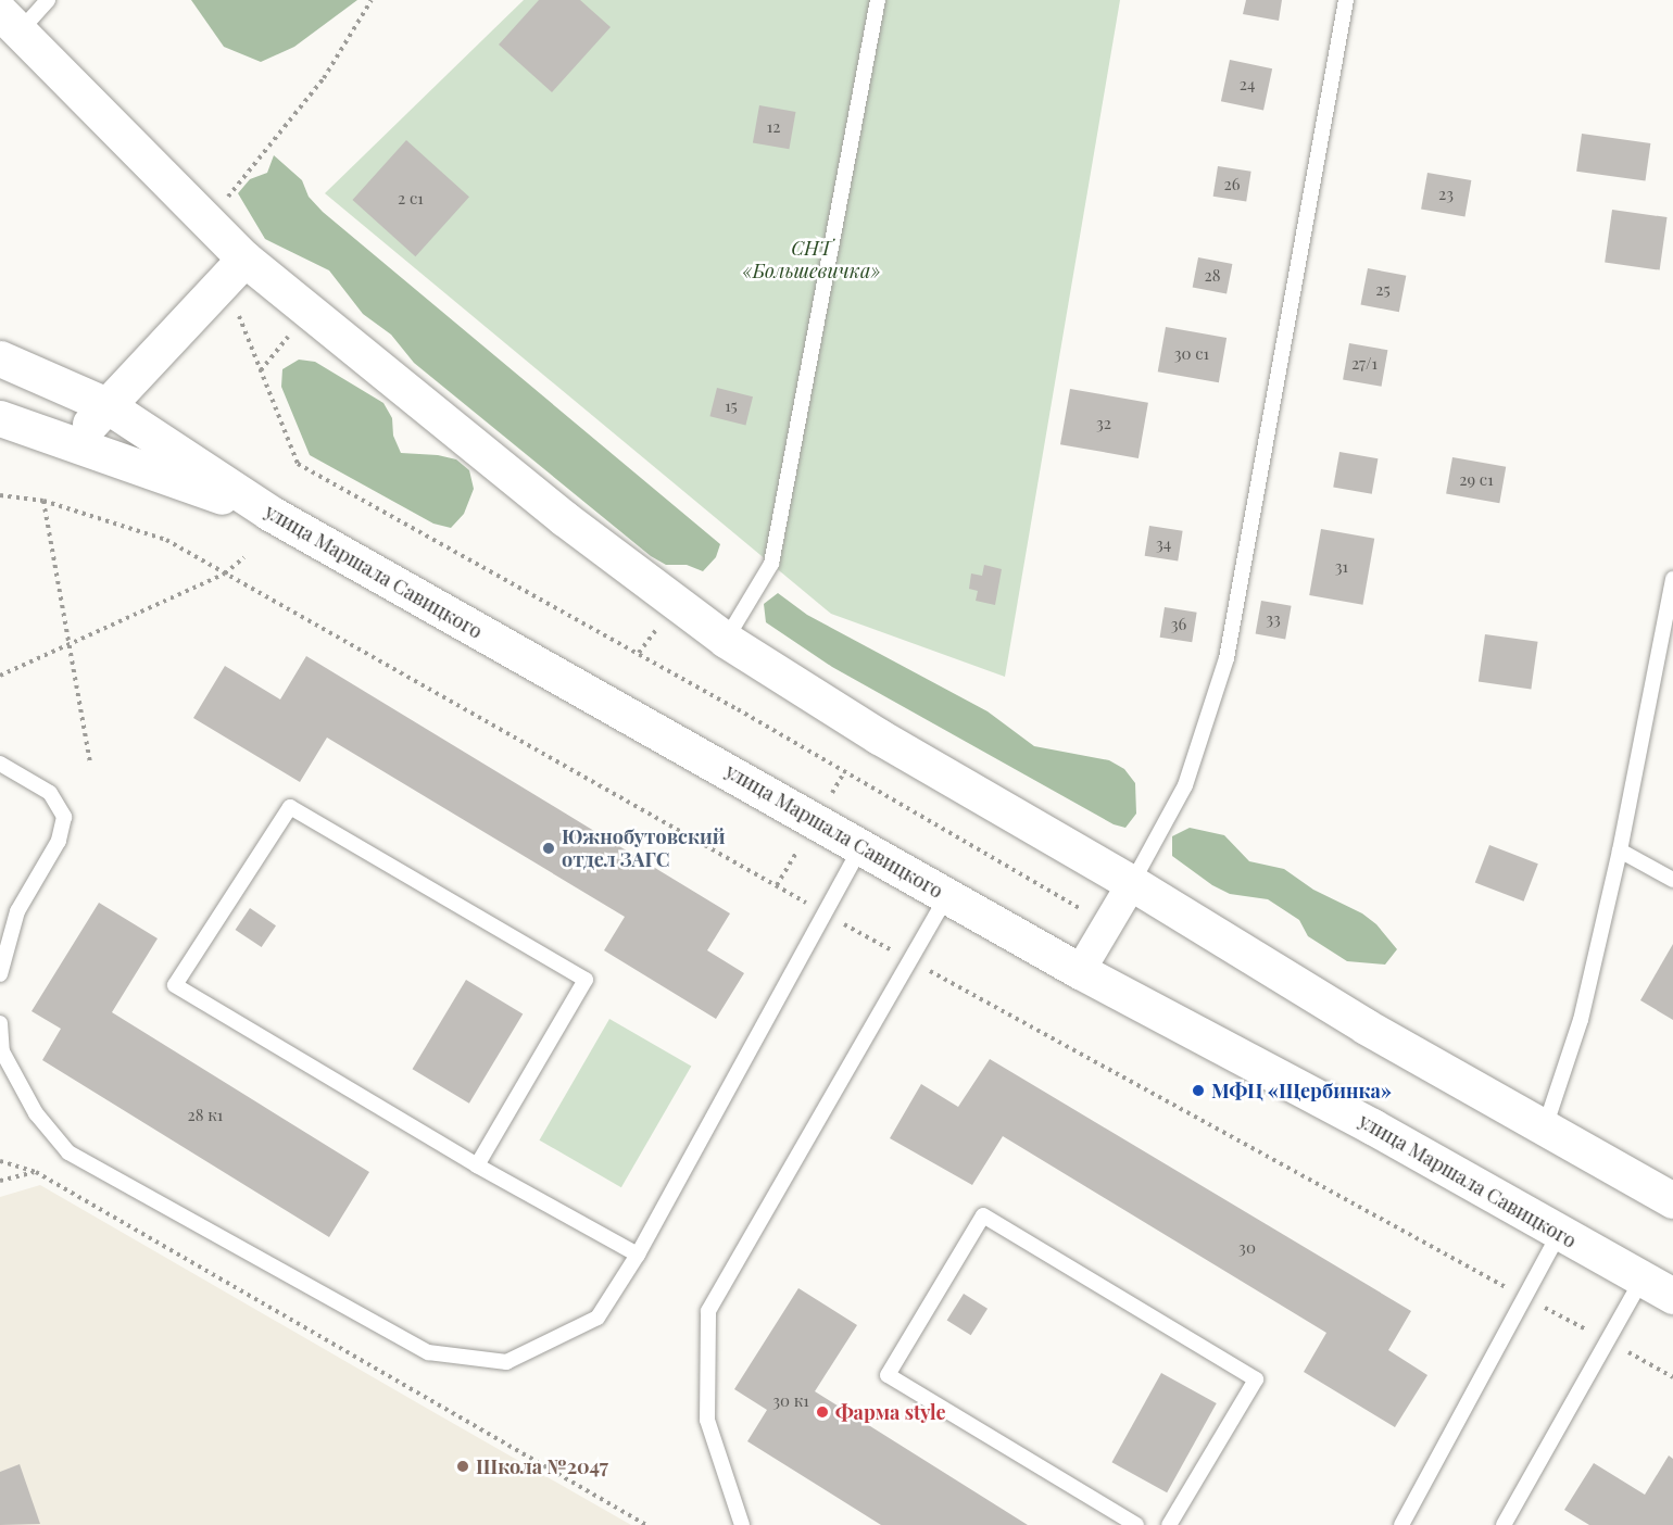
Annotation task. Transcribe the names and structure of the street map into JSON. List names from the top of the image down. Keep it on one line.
{"streets":{"street":["улица Маршала Савицкого"]},"parks":["СНТ «Большевичка»"],"places":["Южнобутовский отдел ЗАГС","МФЦ «Щербинка»","Фарма style","Школа №2047"],"house_numbers":["24","12","26","23","2 с1","28","25","30 с1","27/1","15","32","29 с1","34","31","33","36","28 к1","30","30 к1"]}
